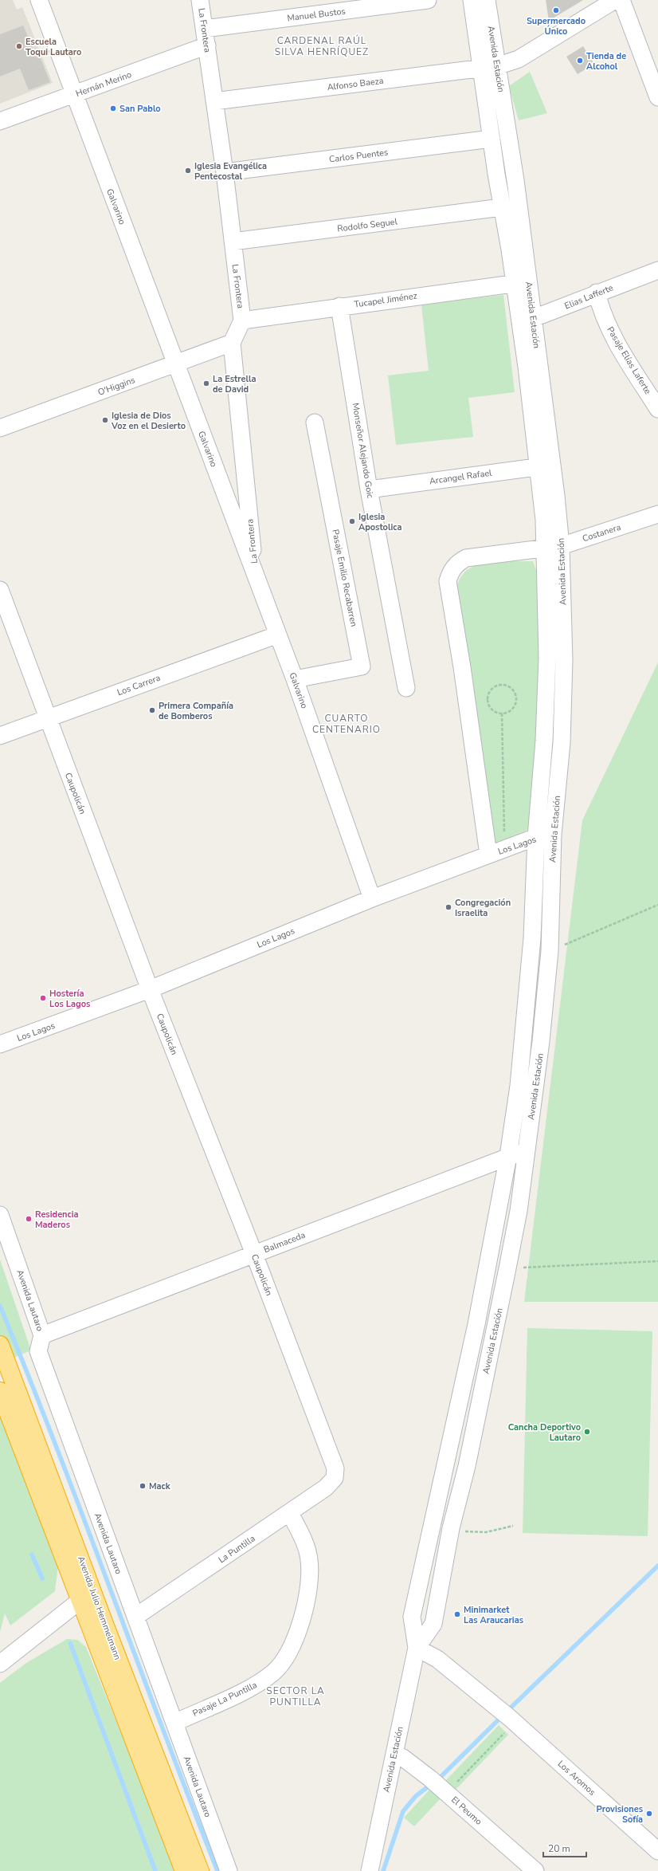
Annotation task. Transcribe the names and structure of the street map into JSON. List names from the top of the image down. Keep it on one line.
{"streets":{"highway":["Avenida Julio Hemmelmann"],"street":["Manuel Bustos","La Frontera","Avenida Estación","Hernán Merino","Alfonso Baeza","Carlos Puentes","Galvarino","Rodolfo Seguel","Elias Lafferte","Tucapel Jiménez","Pasaje Elías Laferte","O'Higgins","Monseñor Alejando Goic","Arcangel Rafael","Costanera","Pasaje Emilio Recabarren","Los Carrera","Caupolicán","Los Lagos","Balmaceda","Avenida Lautaro","La Puntilla","Pasaje La Puntilla","Los Aromos","El Peumo"]},"crossings":[["Manuel Bustos","La Frontera"],["La Frontera","Hernán Merino"],["La Frontera","Alfonso Baeza"],["La Frontera","Carlos Puentes"],["La Frontera","Galvarino"],["La Frontera","Rodolfo Seguel"],["La Frontera","Tucapel Jiménez"],["La Frontera","O'Higgins"],["Avenida Estación","Alfonso Baeza"],["Avenida Estación","Carlos Puentes"],["Avenida Estación","Rodolfo Seguel"],["Avenida Estación","Elias Lafferte"],["Avenida Estación","Tucapel Jiménez"],["Avenida Estación","Arcangel Rafael"],["Avenida Estación","Costanera"],["Avenida Estación","Los Lagos"],["Avenida Estación","Balmaceda"],["Avenida Estación","Los Aromos"],["Avenida Estación","El Peumo"],["Hernán Merino","Galvarino"],["Galvarino","O'Higgins"],["Galvarino","Pasaje Emilio Recabarren"],["Galvarino","Los Carrera"],["Galvarino","Los Lagos"],["Elias Lafferte","Pasaje Elías Laferte"],["Tucapel Jiménez","Monseñor Alejando Goic"],["Monseñor Alejando Goic","Arcangel Rafael"],["Costanera","Los Lagos"],["Los Carrera","Caupolicán"],["Caupolicán","Los Lagos"],["Caupolicán","Balmaceda"],["Caupolicán","La Puntilla"],["Balmaceda","Avenida Lautaro"],["Avenida Lautaro","La Puntilla"],["Avenida Lautaro","Pasaje La Puntilla"],["La Puntilla","Pasaje La Puntilla"]],"districts":["CARDENAL RAÚL SILVA HENRÍQUEZ","CUARTO CENTENARIO","SECTOR LA PUNTILLA"],"places":["Supermercado Único","Escuela Toqui Lautaro","Tienda de Alcohol","San Pablo","Iglesia Evangélica Pentecostal","La Estrella de David","Iglesia de Dios Voz en el Desierto","Iglesia Apostolica","Primera Compañía de Bomberos","Congregación Israelita","Hostería Los Lagos","Residencia Maderos","Cancha Deportivo Lautaro","Mack","Minimarket Las Araucarias","Provisiones Sofía"],"scale_bar":"20 m"}
